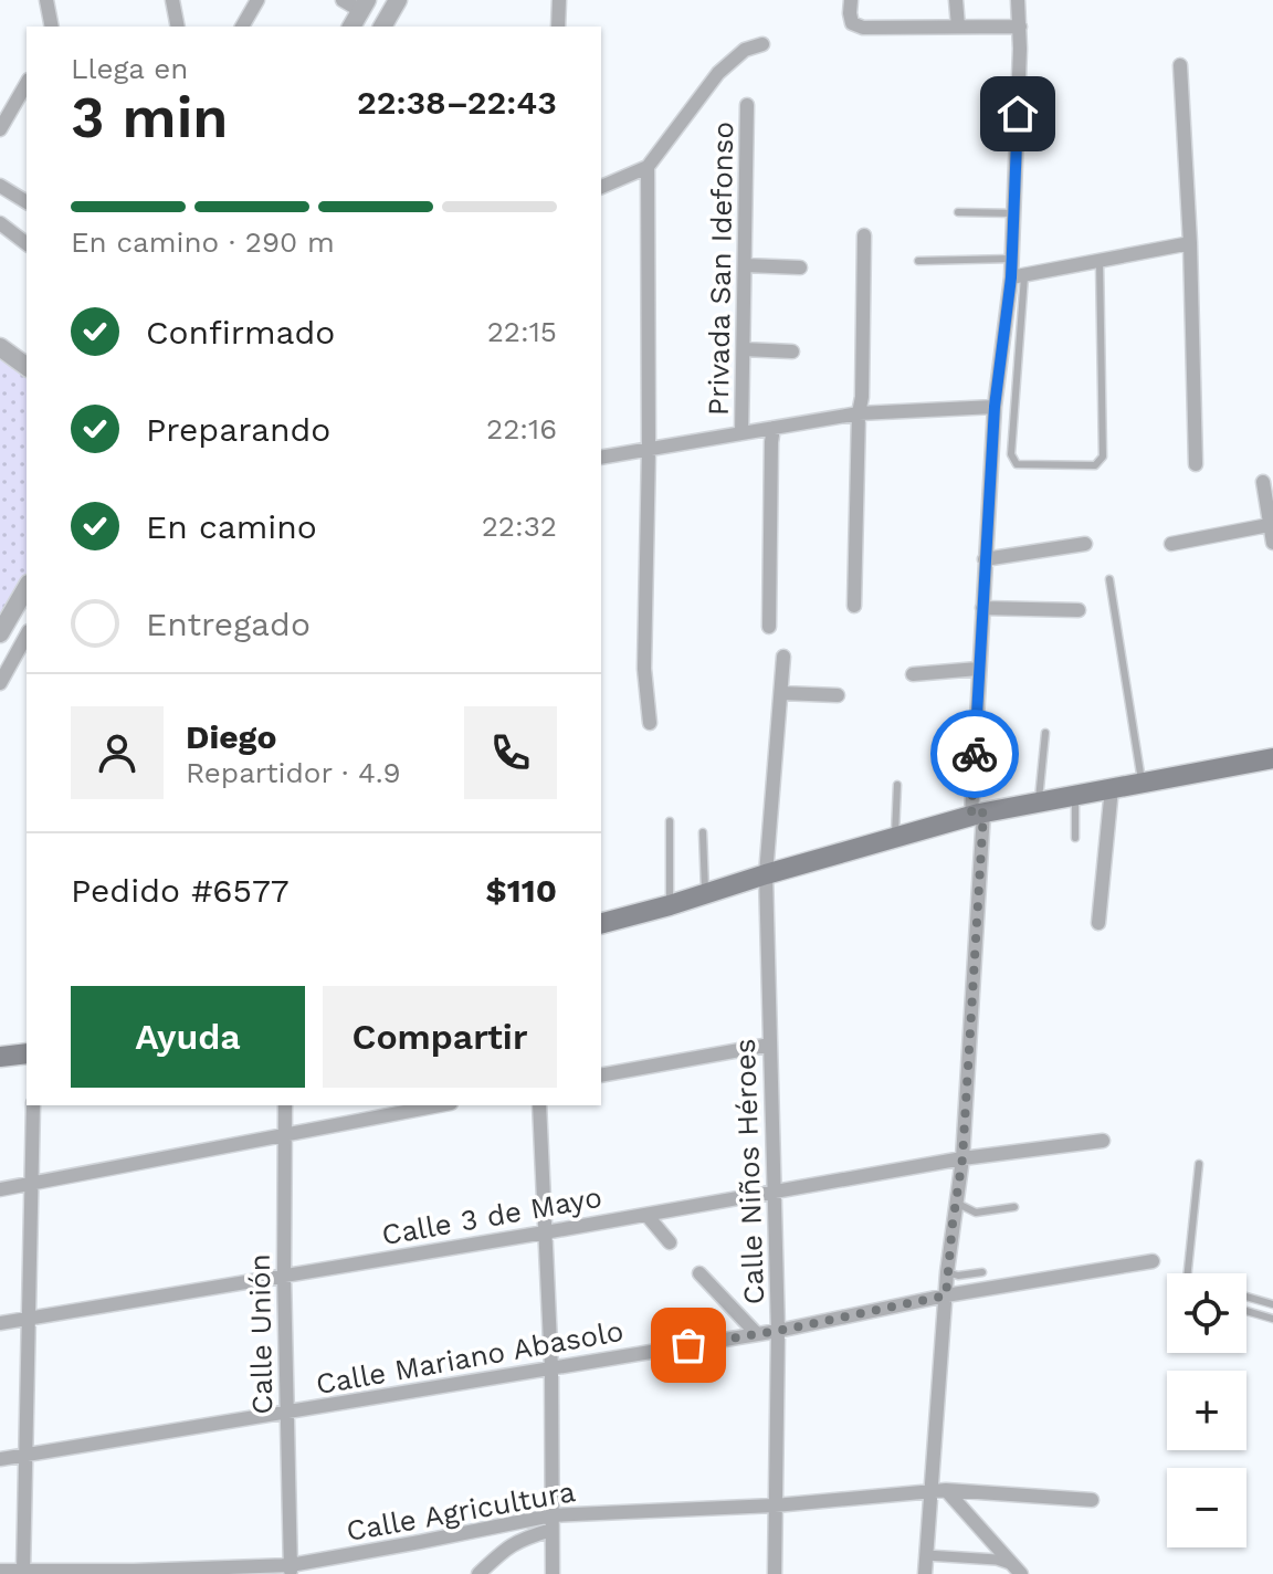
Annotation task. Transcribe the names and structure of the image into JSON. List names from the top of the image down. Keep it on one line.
{"streets":{"street":["Privada San Idefonso","Calle Niños Héroes","Calle 3 de Mayo","Calle Unión","Calle Mariano Abasolo","Calle Agricultura"]},"crossings":[["Calle Niños Héroes","Calle 3 de Mayo"],["Calle Niños Héroes","Calle Mariano Abasolo"],["Calle Niños Héroes","Calle Agricultura"],["Calle 3 de Mayo","Calle Unión"],["Calle Unión","Calle Mariano Abasolo"],["Calle Unión","Calle Agricultura"]],"page":{"heading":["3 min","Llega en","22:38–22:43"],"panel":["Diego","Repartidor · 4.9","Pedido #6577","$110"],"bar":"En camino · 290 m","list":[["Confirmado","22:15"],["Preparando","22:16"],["En camino","22:32"],"Entregado"],"buttons":["Ayuda","Compartir"],"map_buttons":["+","−"]}}
